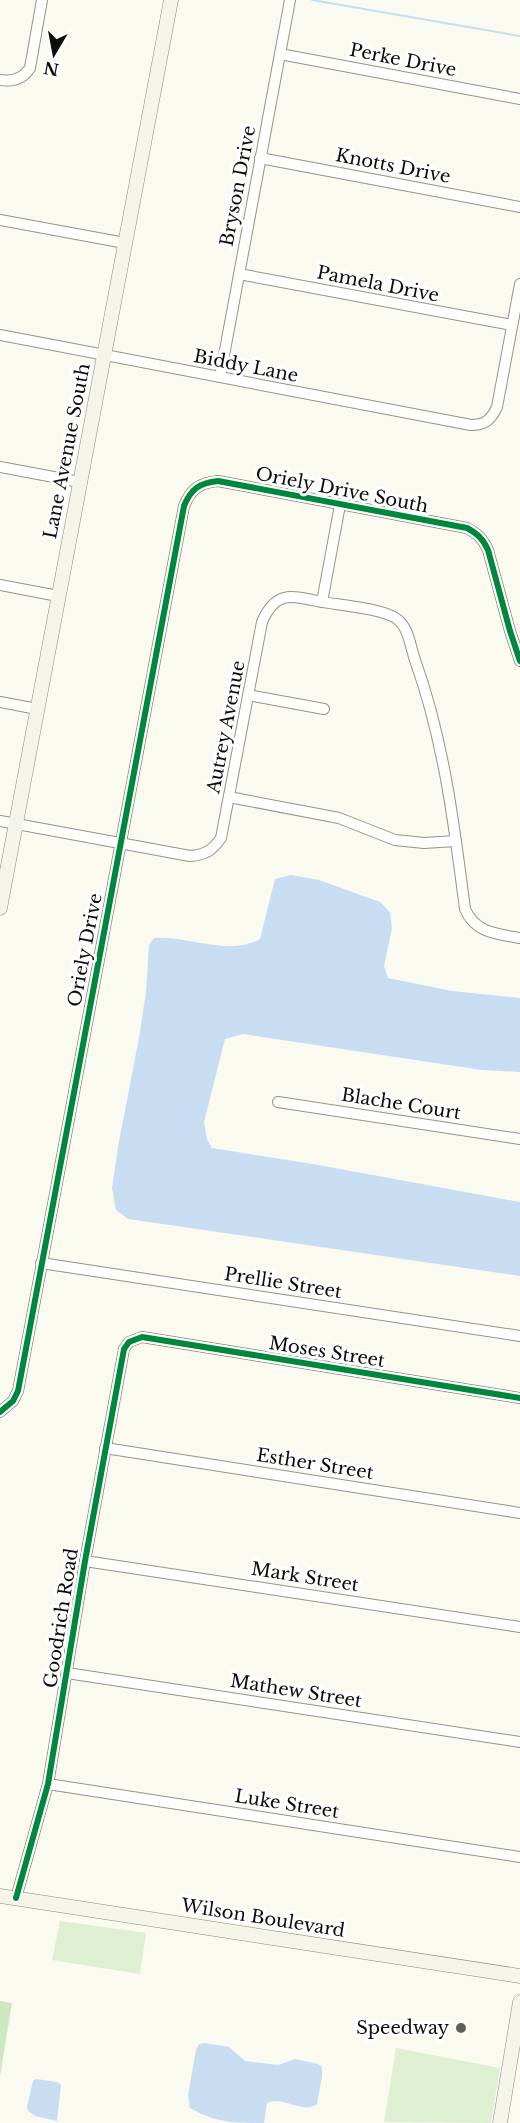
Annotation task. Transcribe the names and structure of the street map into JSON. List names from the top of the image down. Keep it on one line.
{"streets":{"street":["Perke Drive","Knotts Drive","Bryson Drive","Pamela Drive","Biddy Lane","Lane Avenue South","Oriely Drive South","Autrey Avenue","Oriely Drive","Blache Court","Prellie Street","Moses Street","Esther Street","Mark Street","Goodrich Road","Mathew Street","Luke Street","Wilson Boulevard"]},"crossings":[["Perke Drive","Bryson Drive"],["Knotts Drive","Bryson Drive"],["Bryson Drive","Pamela Drive"],["Bryson Drive","Biddy Lane"],["Pamela Drive","Biddy Lane"],["Biddy Lane","Lane Avenue South"],["Oriely Drive South","Oriely Drive"],["Autrey Avenue","Oriely Drive"],["Oriely Drive","Prellie Street"],["Moses Street","Goodrich Road"],["Esther Street","Goodrich Road"],["Mark Street","Goodrich Road"],["Goodrich Road","Mathew Street"],["Goodrich Road","Luke Street"],["Goodrich Road","Wilson Boulevard"]],"places":["Speedway"],"north":"bottom"}
